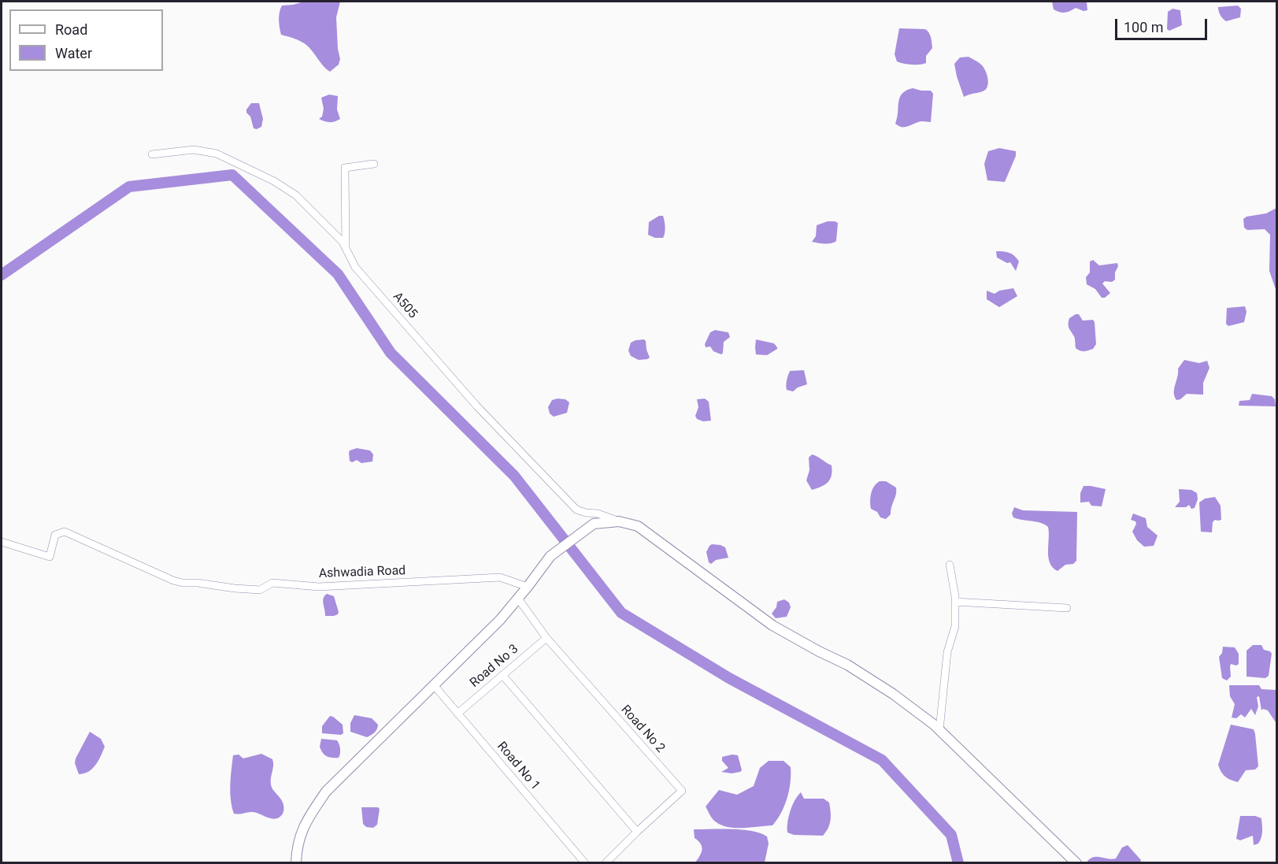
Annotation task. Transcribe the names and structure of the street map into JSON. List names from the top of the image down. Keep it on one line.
{"streets":{"street":["A505","Ashwadia Road","Road No 3","Road No 2","Road No 1"]},"crossings":[["Road No 3","Road No 2"],["Road No 3","Road No 1"]],"legend":["Road","Water"],"scale_bar":"100 m"}
